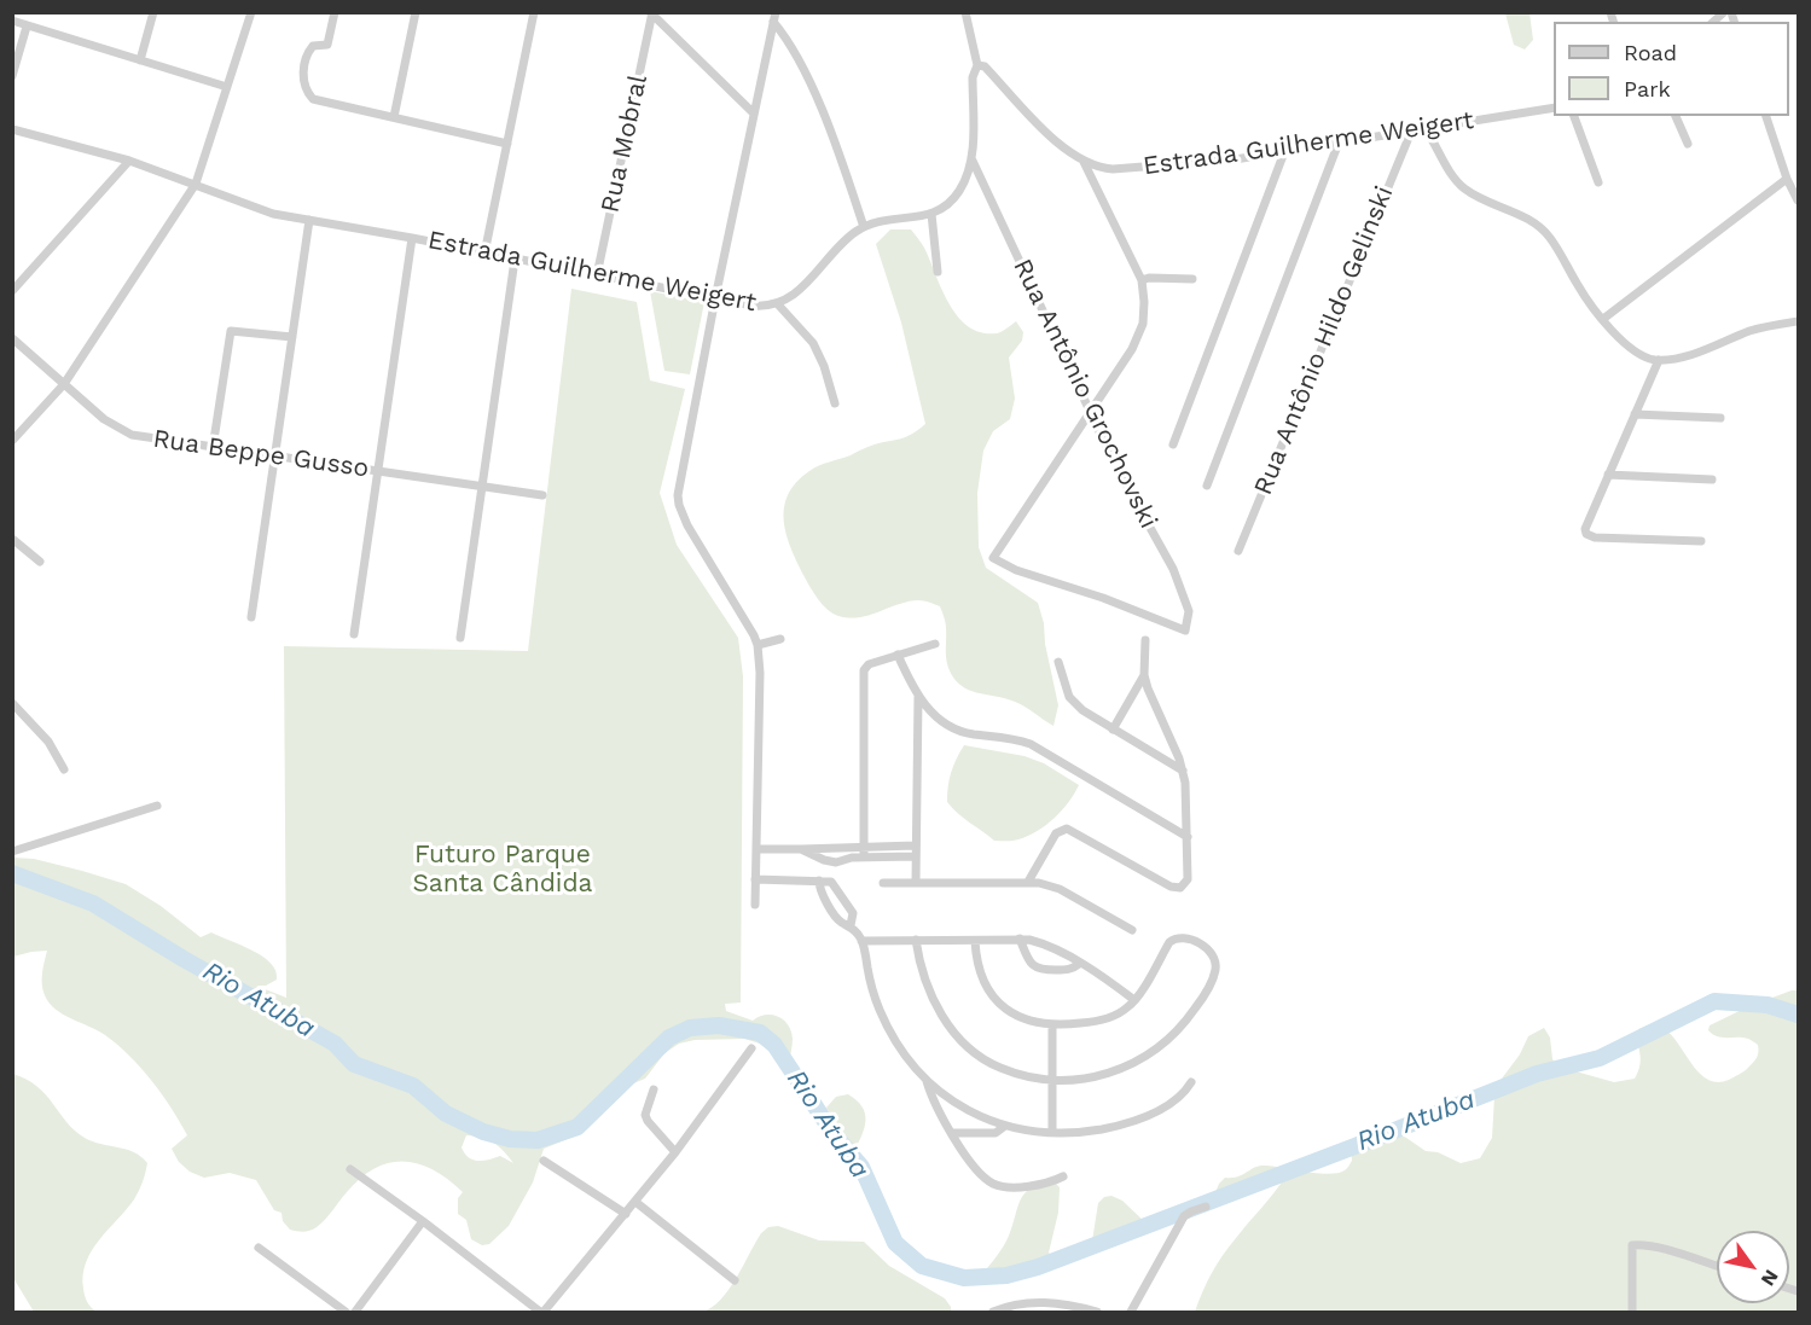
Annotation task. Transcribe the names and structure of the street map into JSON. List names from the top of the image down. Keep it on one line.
{"streets":{"street":["Rua Mobral","Estrada Guilherme Weigert","Rua Antônio Hildo Gelinski","Rua Antônio Grochovski","Rua Beppe Gusso"]},"crossings":[["Rua Mobral","Estrada Guilherme Weigert"],["Estrada Guilherme Weigert","Rua Antônio Hildo Gelinski"],["Estrada Guilherme Weigert","Rua Antônio Grochovski"]],"water":["Rio Atuba"],"parks":["Futuro Parque Santa Cândida"],"legend":["Road","Park"],"north":"bottom right"}
